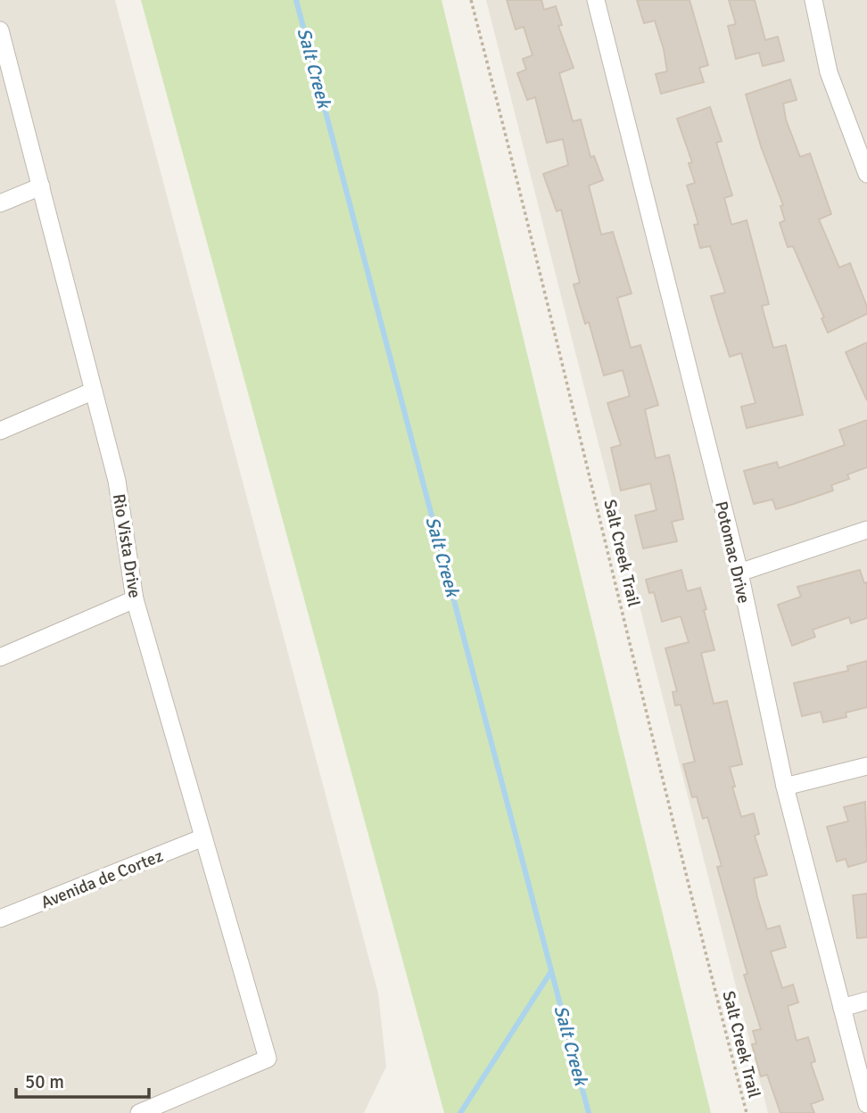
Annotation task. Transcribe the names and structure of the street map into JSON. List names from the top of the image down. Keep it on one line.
{"streets":{"street":["Rio Vista Drive","Potomac Drive","Avenida de Cortez"],"path":["Salt Creek Trail"]},"crossings":[["Rio Vista Drive","Avenida de Cortez"]],"water":["Salt Creek"],"scale_bar":"50 m"}
